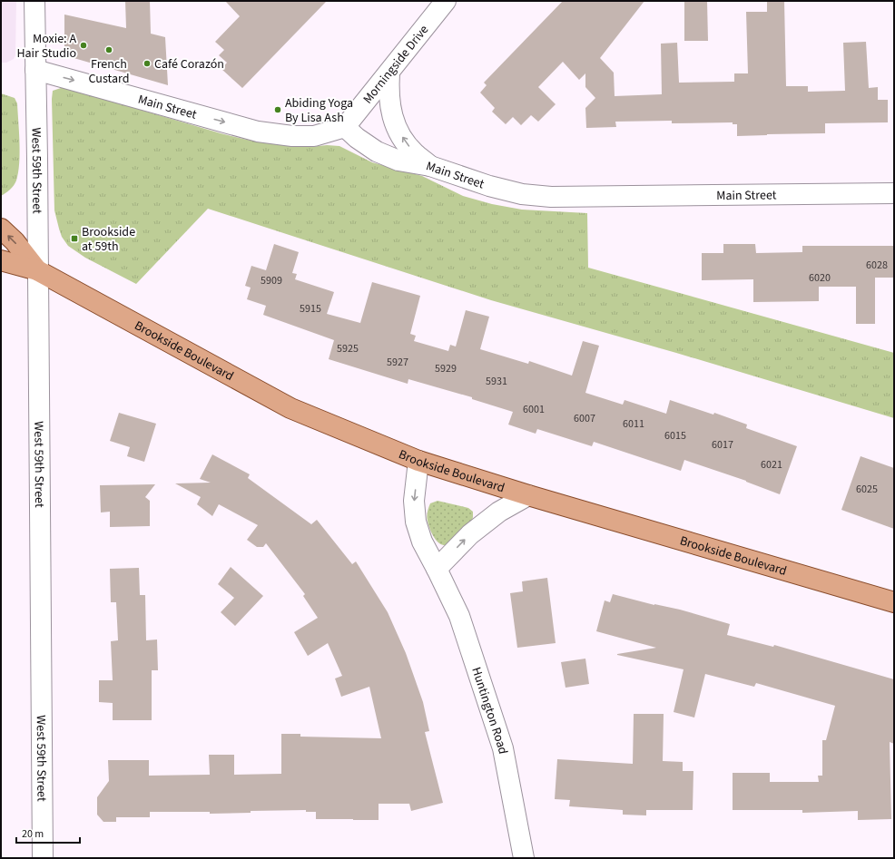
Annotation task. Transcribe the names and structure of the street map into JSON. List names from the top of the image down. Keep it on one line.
{"streets":{"main road":["Brookside Boulevard"],"street":["Morningside Drive","Main Street","West 59th Street","Huntington Road"]},"crossings":[["Morningside Drive","Main Street"],["Main Street","West 59th Street"],["West 59th Street","Brookside Boulevard"],["Brookside Boulevard","Huntington Road"]],"one_way":["Main Street"],"places":{"other":["Moxie: A Hair Studio","French Custard","Café Corazón","Abiding Yoga By Lisa Ash"],"transit":["Brookside at 59th"]},"house_numbers":["6028","6020","5909","5915","5925","5927","5929","5931","6001","6007","6011","6015","6017","6021","6025"],"scale_bar":"20 m"}
